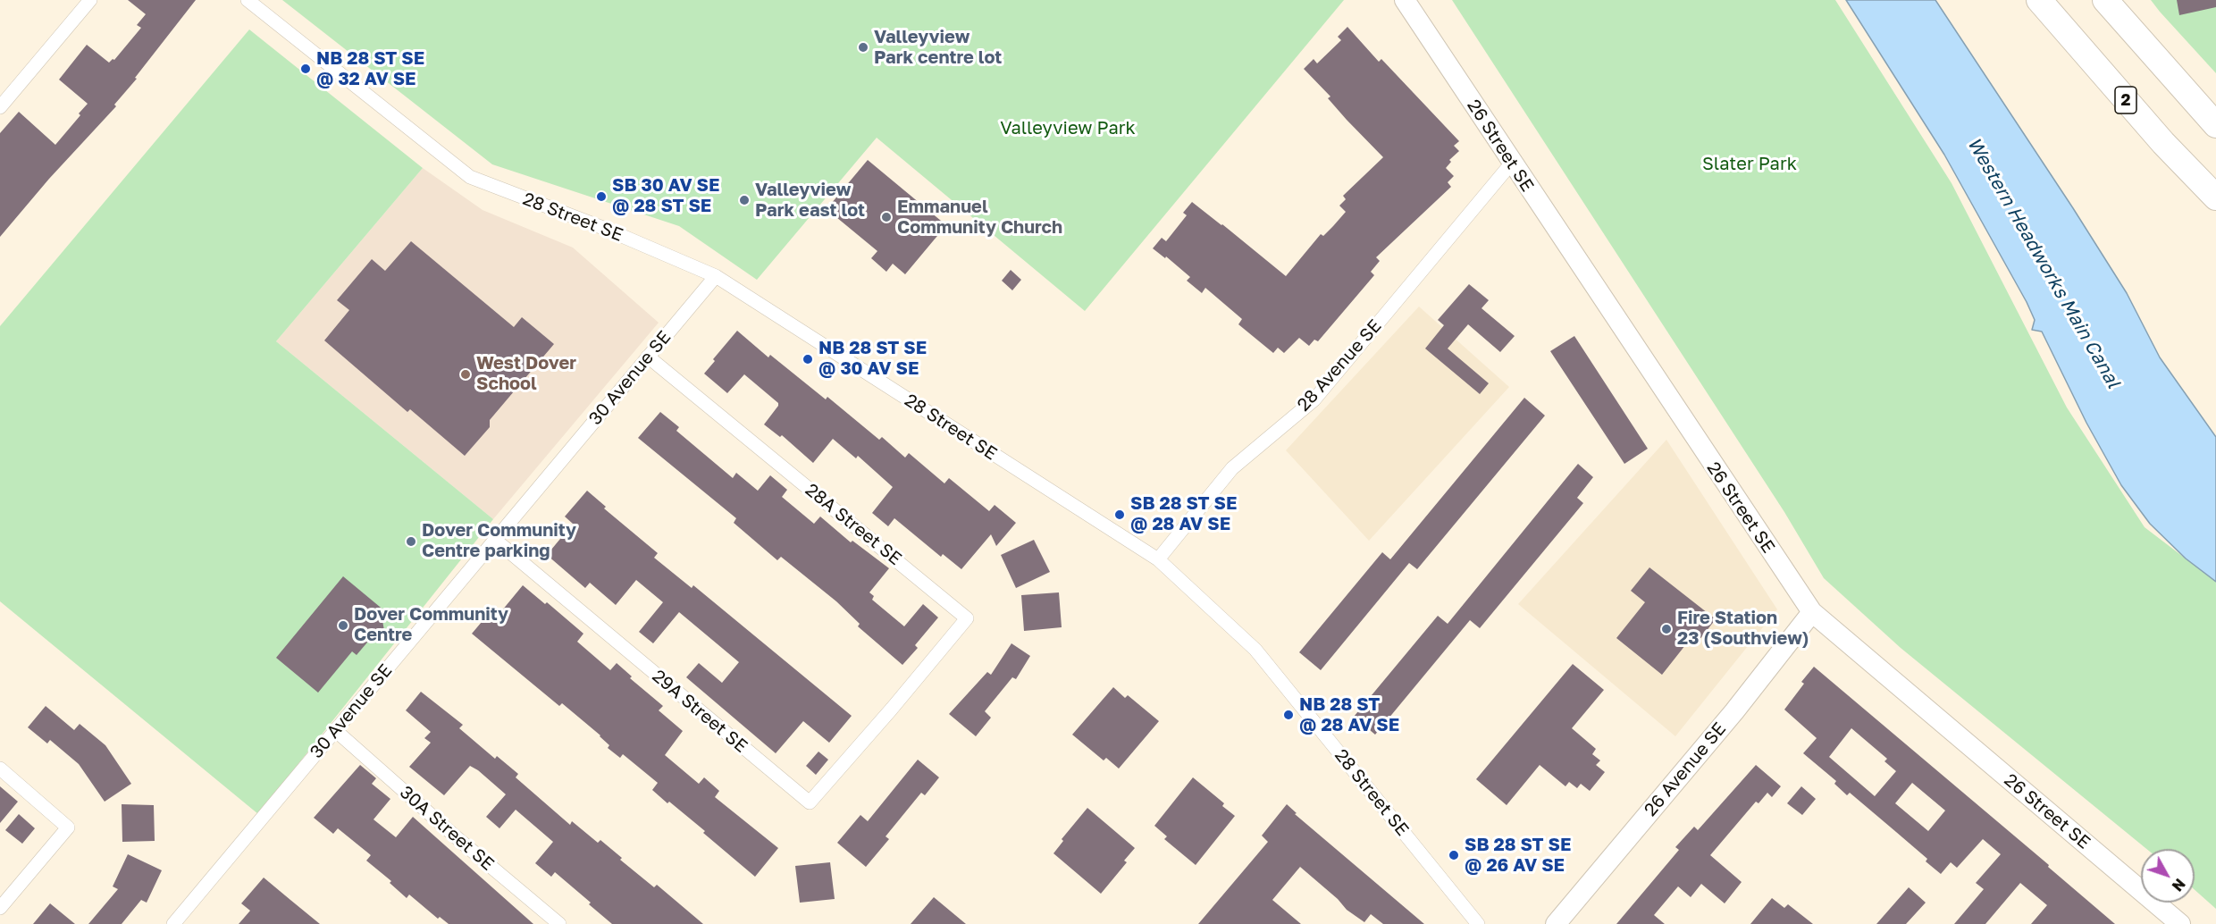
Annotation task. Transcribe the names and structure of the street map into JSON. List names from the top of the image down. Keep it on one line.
{"streets":{"highway":["2"],"street":["26 Street SE","28 Street SE","28 Avenue SE","30 Avenue SE","28A Street SE","29A Street SE","26 Avenue SE","30A Street SE"]},"crossings":[["26 Street SE","28 Avenue SE"],["26 Street SE","26 Avenue SE"],["28 Street SE","28 Avenue SE"],["28 Street SE","30 Avenue SE"],["30 Avenue SE","28A Street SE"],["30 Avenue SE","29A Street SE"],["30 Avenue SE","30A Street SE"],["28A Street SE","29A Street SE"]],"water":["Western Headworks Main Canal"],"parks":["Valleyview Park","Slater Park"],"places":["Valleyview Park centre lot","NB 28 ST SE @ 32 AV SE","SB 30 AV SE @ 28 ST SE","Valleyview Park east lot","Emmanuel Community Church","NB 28 ST SE @ 30 AV SE","West Dover School","SB 28 ST SE @ 28 AV SE","Dover Community Centre parking","Dover Community Centre","Fire Station 23 (Southview)","NB 28 ST @ 28 AV SE","SB 28 ST SE @ 26 AV SE"],"north":"bottom right"}
